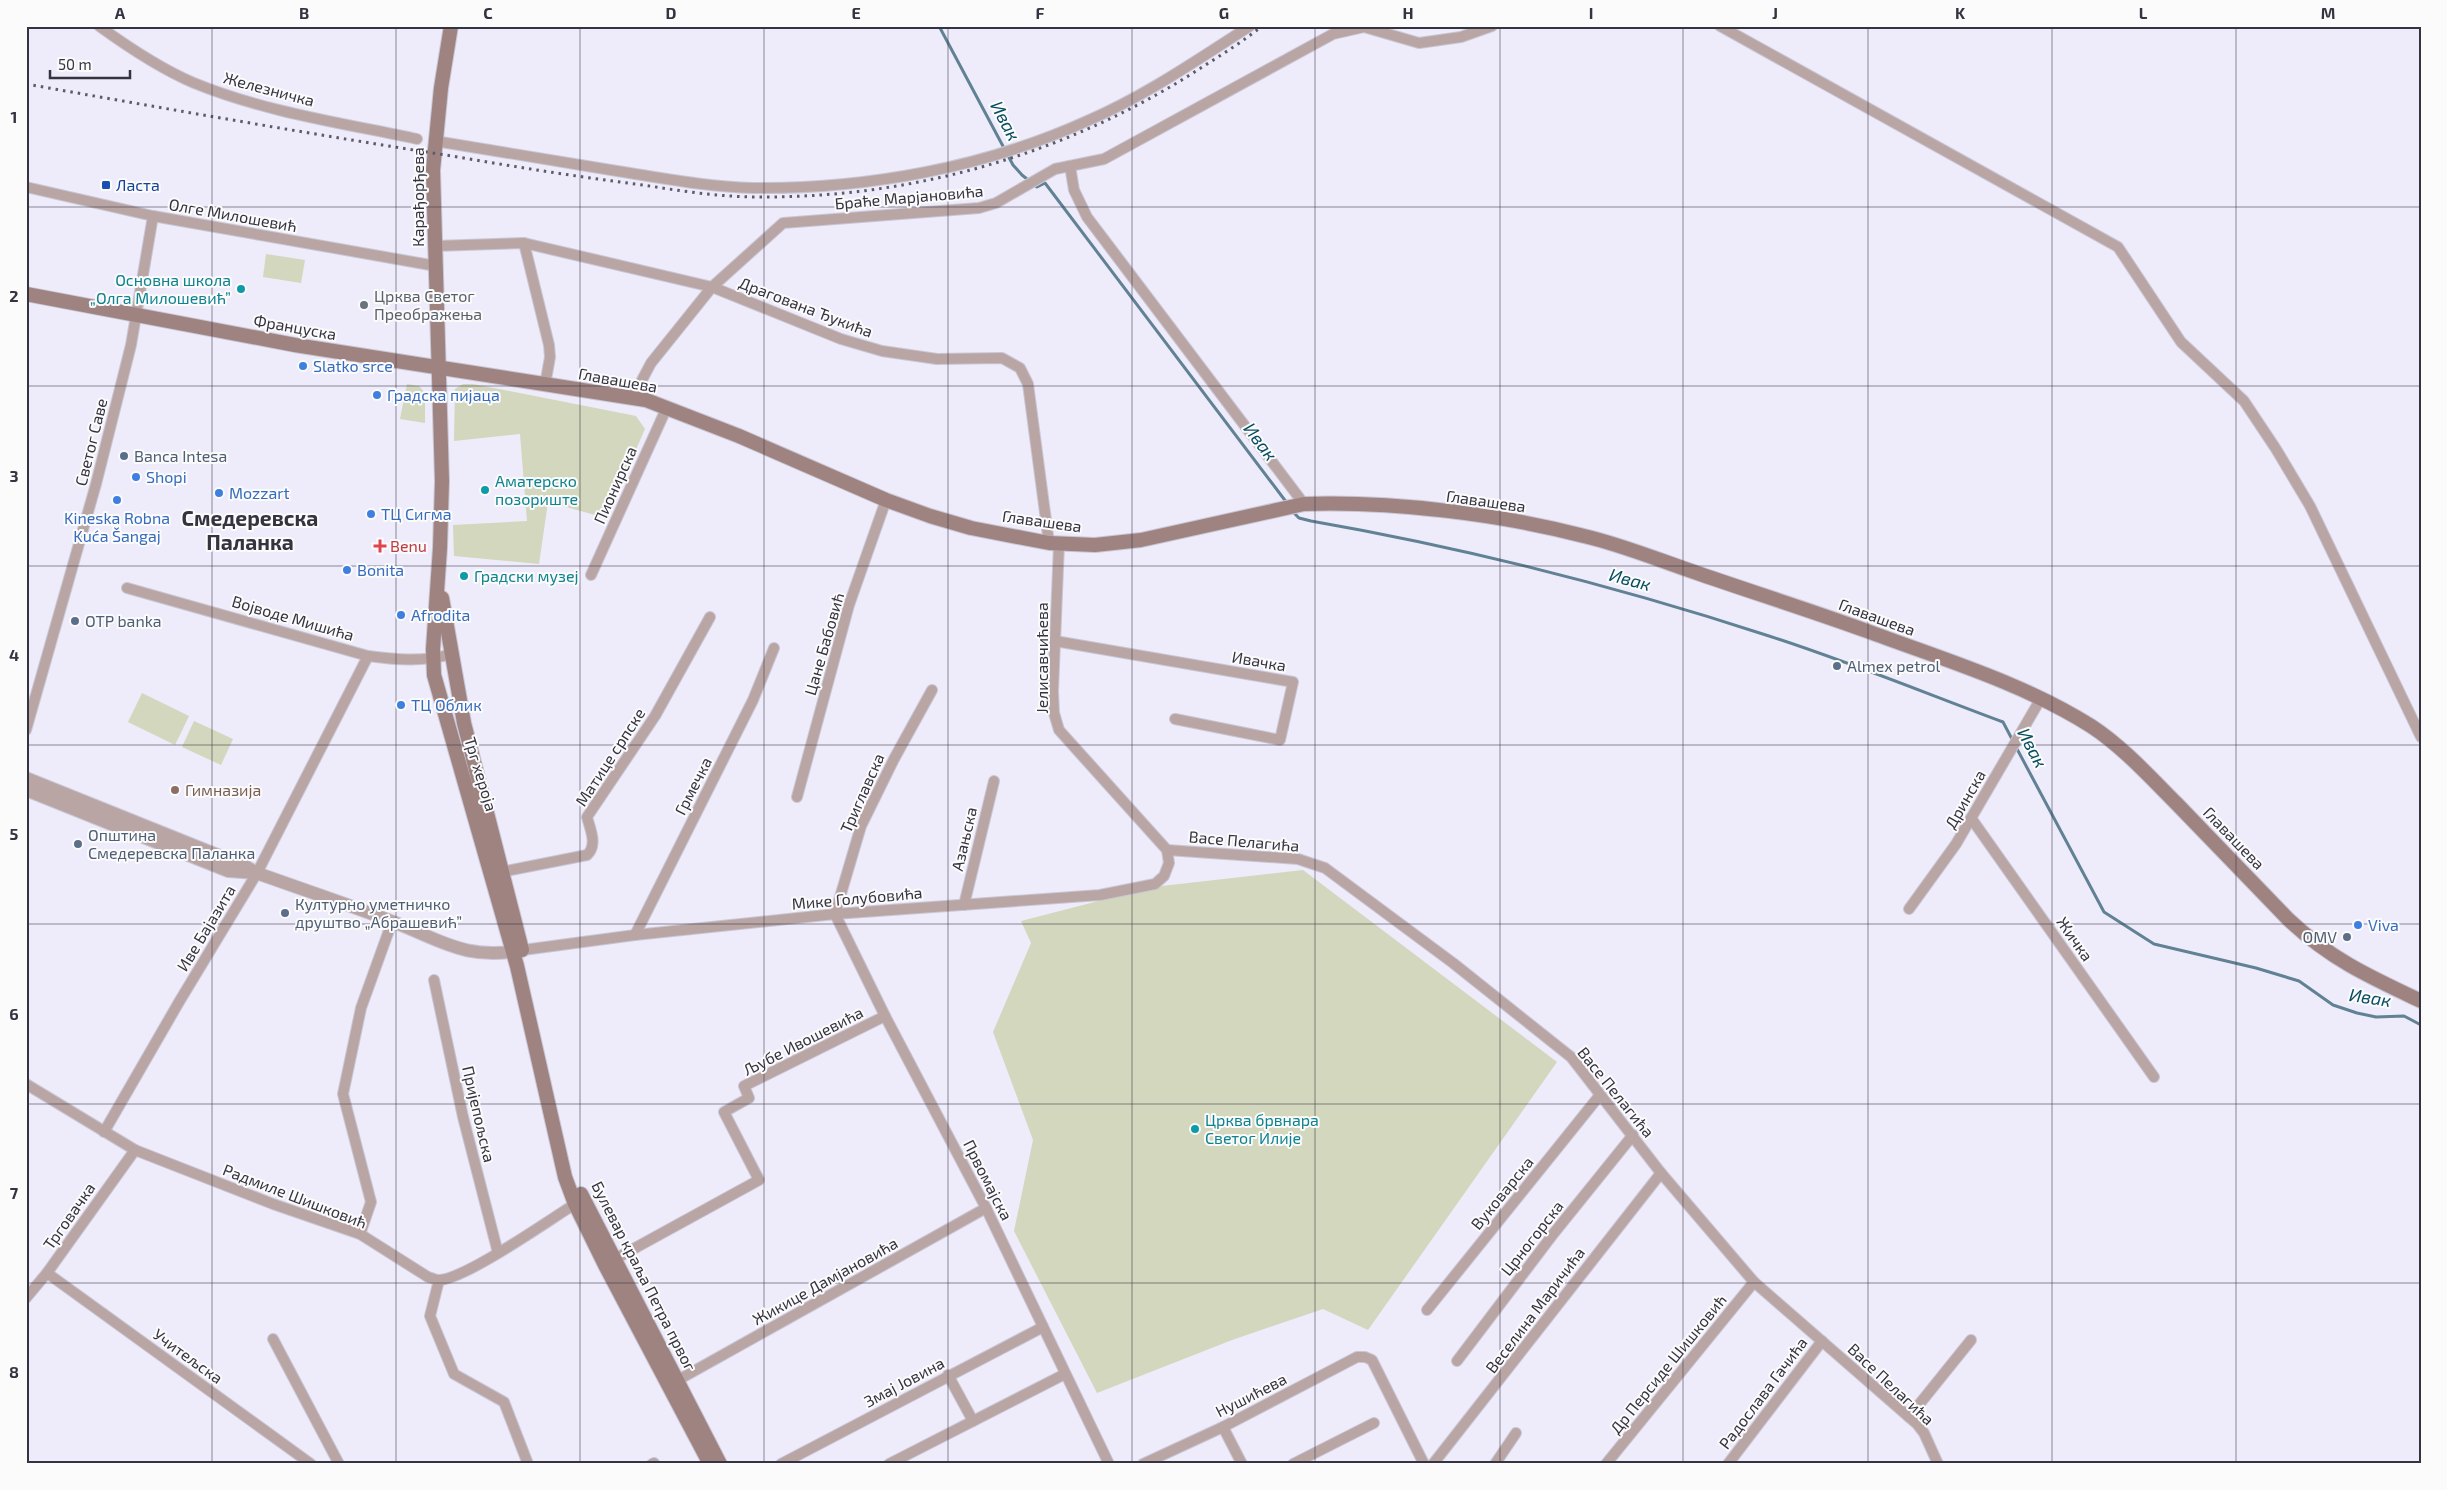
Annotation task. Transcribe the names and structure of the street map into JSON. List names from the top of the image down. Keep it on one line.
{"streets":{"main road":["Карађорђева","Француска","Главашева","Трг хероја","Булевар краља Петра првог"],"street":["Железничка","Браће Марјановића","Олге Милошевић","Драгована Ђукића","Светог Саве","Пионирска","Војводе Мишића","Цане Бабовић","Јелисавчићева","Ивачка","Матице српске","Грмечка","Триглавска","Дринска","Азањска","Васе Пелагића","Мике Голубовића","Иве Бајазита","Жичка","Љубе Ивошевића","Пријепољска","Првомајска","Вуковарска","Радмиле Шишковић","Трговачка","Црногорска","Жикице Дамјановића","Веселина Маричића","Учитељска","Др Персиде Шишковић","Змај Јовина","Радослава Гачића","Нушићева"]},"crossings":[["Карађорђева","Браће Марјановића"],["Карађорђева","Олге Милошевић"],["Карађорђева","Драгована Ђукића"],["Карађорђева","Француска"],["Карађорђева","Главашева"],["Карађорђева","Трг хероја"],["Браће Марјановића","Драгована Ђукића"],["Браће Марјановића","Главашева"],["Олге Милошевић","Светог Саве"],["Драгована Ђукића","Главашева"],["Драгована Ђукића","Јелисавчићева"],["Француска","Главашева"],["Француска","Светог Саве"],["Француска","Трг хероја"],["Главашева","Пионирска"],["Главашева","Цане Бабовић"],["Главашева","Јелисавчићева"],["Главашева","Трг хероја"],["Главашева","Дринска"],["Војводе Мишића","Трг хероја"],["Војводе Мишића","Иве Бајазита"],["Јелисавчићева","Ивачка"],["Јелисавчићева","Васе Пелагића"],["Јелисавчићева","Мике Голубовића"],["Матице српске","Трг хероја"],["Трг хероја","Мике Голубовића"],["Трг хероја","Булевар краља Петра првог"],["Грмечка","Мике Голубовића"],["Триглавска","Мике Голубовића"],["Триглавска","Првомајска"],["Дринска","Жичка"],["Азањска","Мике Голубовића"],["Васе Пелагића","Мике Голубовића"],["Васе Пелагића","Вуковарска"],["Васе Пелагића","Црногорска"],["Васе Пелагића","Веселина Маричића"],["Васе Пелагића","Др Персиде Шишковић"],["Васе Пелагића","Радослава Гачића"],["Мике Голубовића","Првомајска"],["Мике Голубовића","Булевар краља Петра првог"],["Иве Бајазита","Радмиле Шишковић"],["Љубе Ивошевића","Првомајска"],["Љубе Ивошевића","Булевар краља Петра првог"],["Првомајска","Жикице Дамјановића"],["Првомајска","Змај Јовина"],["Радмиле Шишковић","Трговачка"],["Трговачка","Учитељска"],["Булевар краља Петра првог","Жикице Дамјановића"]],"districts":["Смедеревска Паланка"],"water":["Ивак"],"places":{"transit":["Ласта"],"other":["Основна школа „Олга Милошевић”","Црква Светог Преображења","Slatko srce","Градска пијаца","Banca Intesa","Shopi","Аматерско позориште","Mozzart","Kineska Robna Kuća Šangaj","ТЦ Сигма","Bonita","Градски музеј","Afrodita","OTP banka","Almex petrol","ТЦ Облик","Гимназија","Општина Смедеревска Паланка","Културно уметничко друштво „Абрашевић”","Viva","OMV","Црква брвнара Светог Илије"],"health":["Benu"]},"scale_bar":"50 m","grid":{"columns":["A","B","C","D","E","F","G","H","I","J","K","L","M"],"rows":["1","2","3","4","5","6","7","8"]}}
